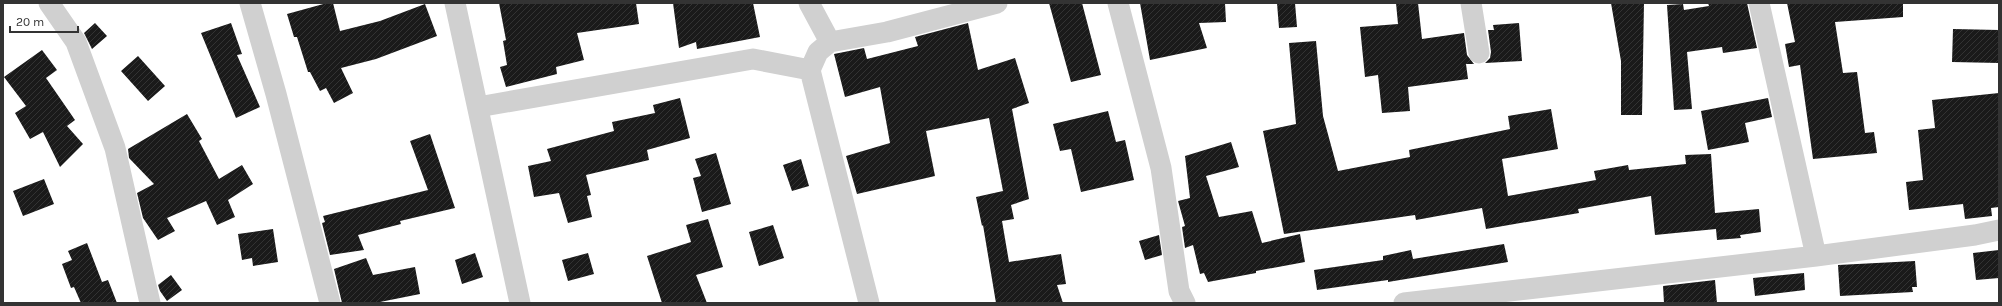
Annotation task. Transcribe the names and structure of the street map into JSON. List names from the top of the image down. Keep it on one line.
{"scale_bar":"20 m"}
